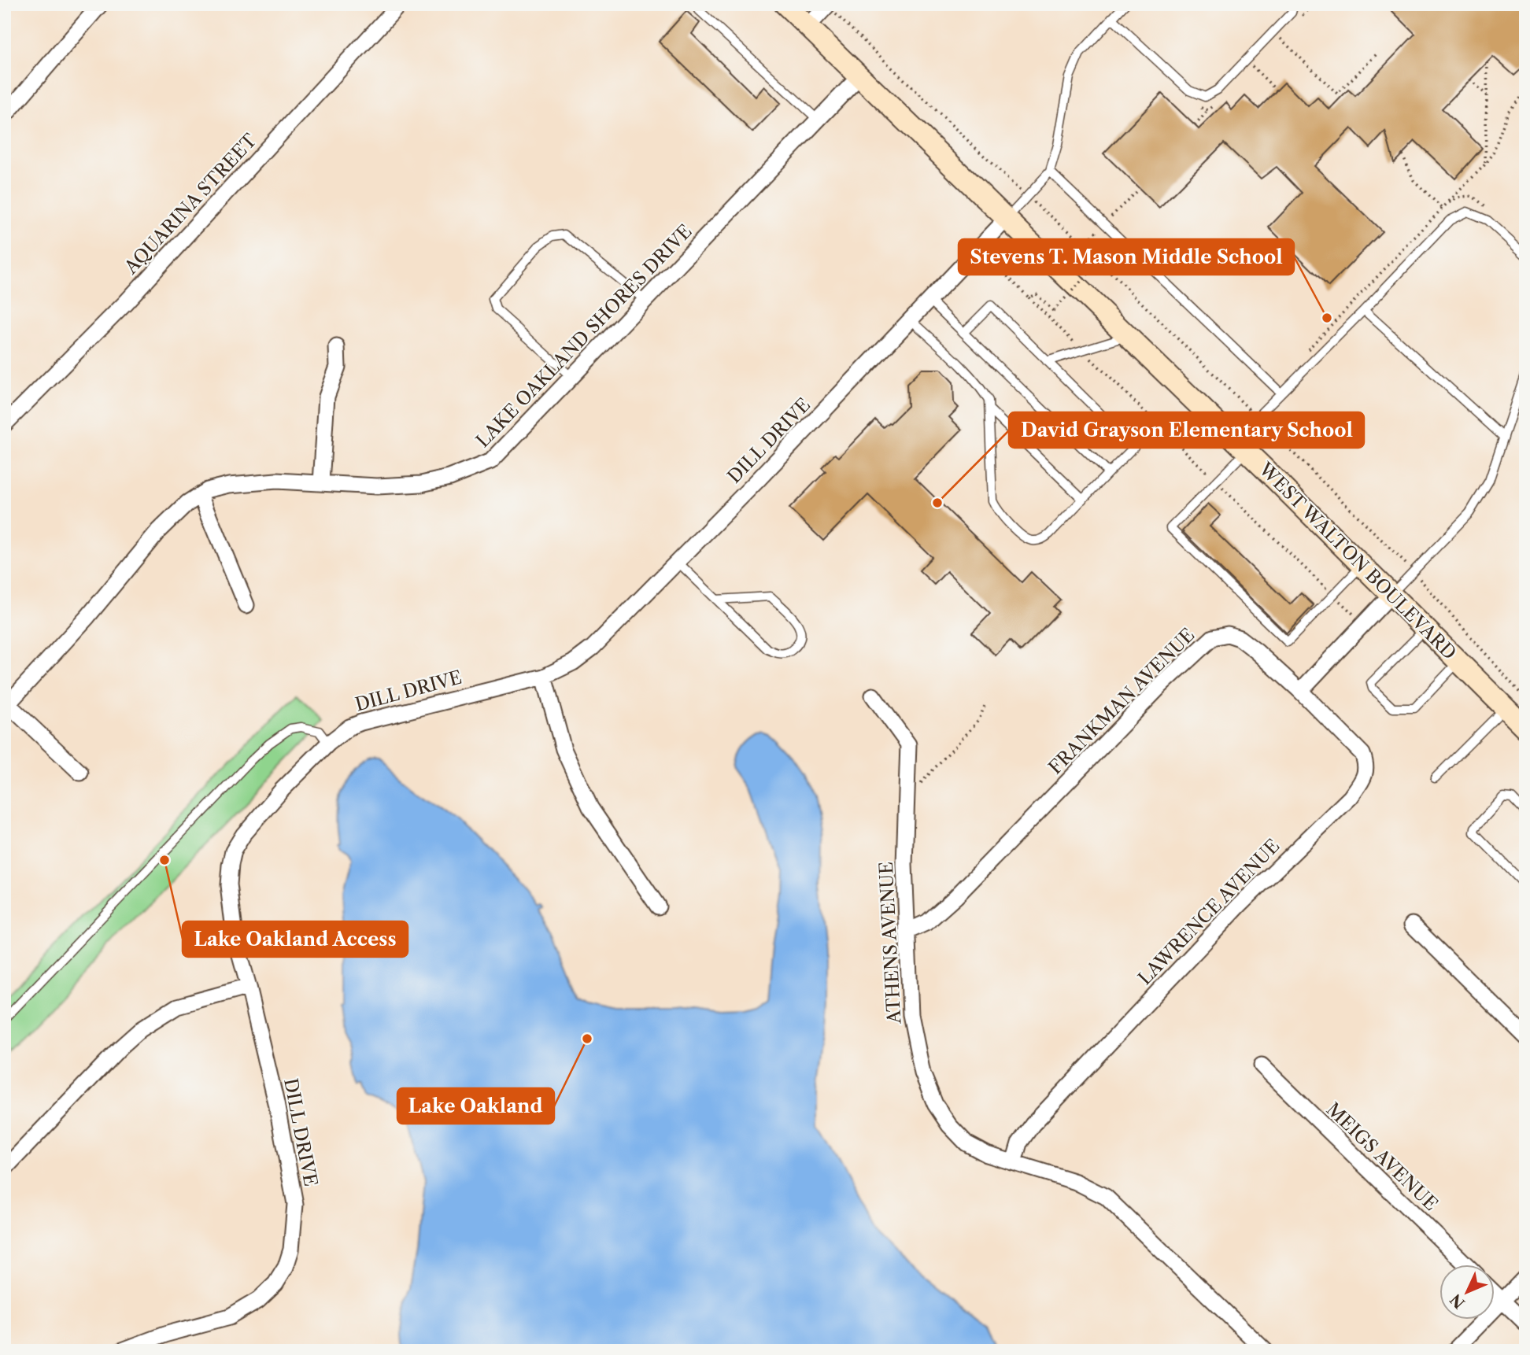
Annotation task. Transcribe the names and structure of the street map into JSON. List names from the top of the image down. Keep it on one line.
{"streets":{"main road":["WEST WALTON BOULEVARD"],"street":["AQUARINA STREET","LAKE OAKLAND SHORES DRIVE","DILL DRIVE","FRANKMAN AVENUE","LAWRENCE AVENUE","ATHENS AVENUE","MEIGS AVENUE"]},"crossings":[["LAKE OAKLAND SHORES DRIVE","WEST WALTON BOULEVARD"],["DILL DRIVE","WEST WALTON BOULEVARD"],["FRANKMAN AVENUE","LAWRENCE AVENUE"],["FRANKMAN AVENUE","ATHENS AVENUE"],["LAWRENCE AVENUE","ATHENS AVENUE"]],"places":["Stevens T. Mason Middle School","David Grayson Elementary School","Lake Oakland Access","Lake Oakland"],"north":"bottom left"}
